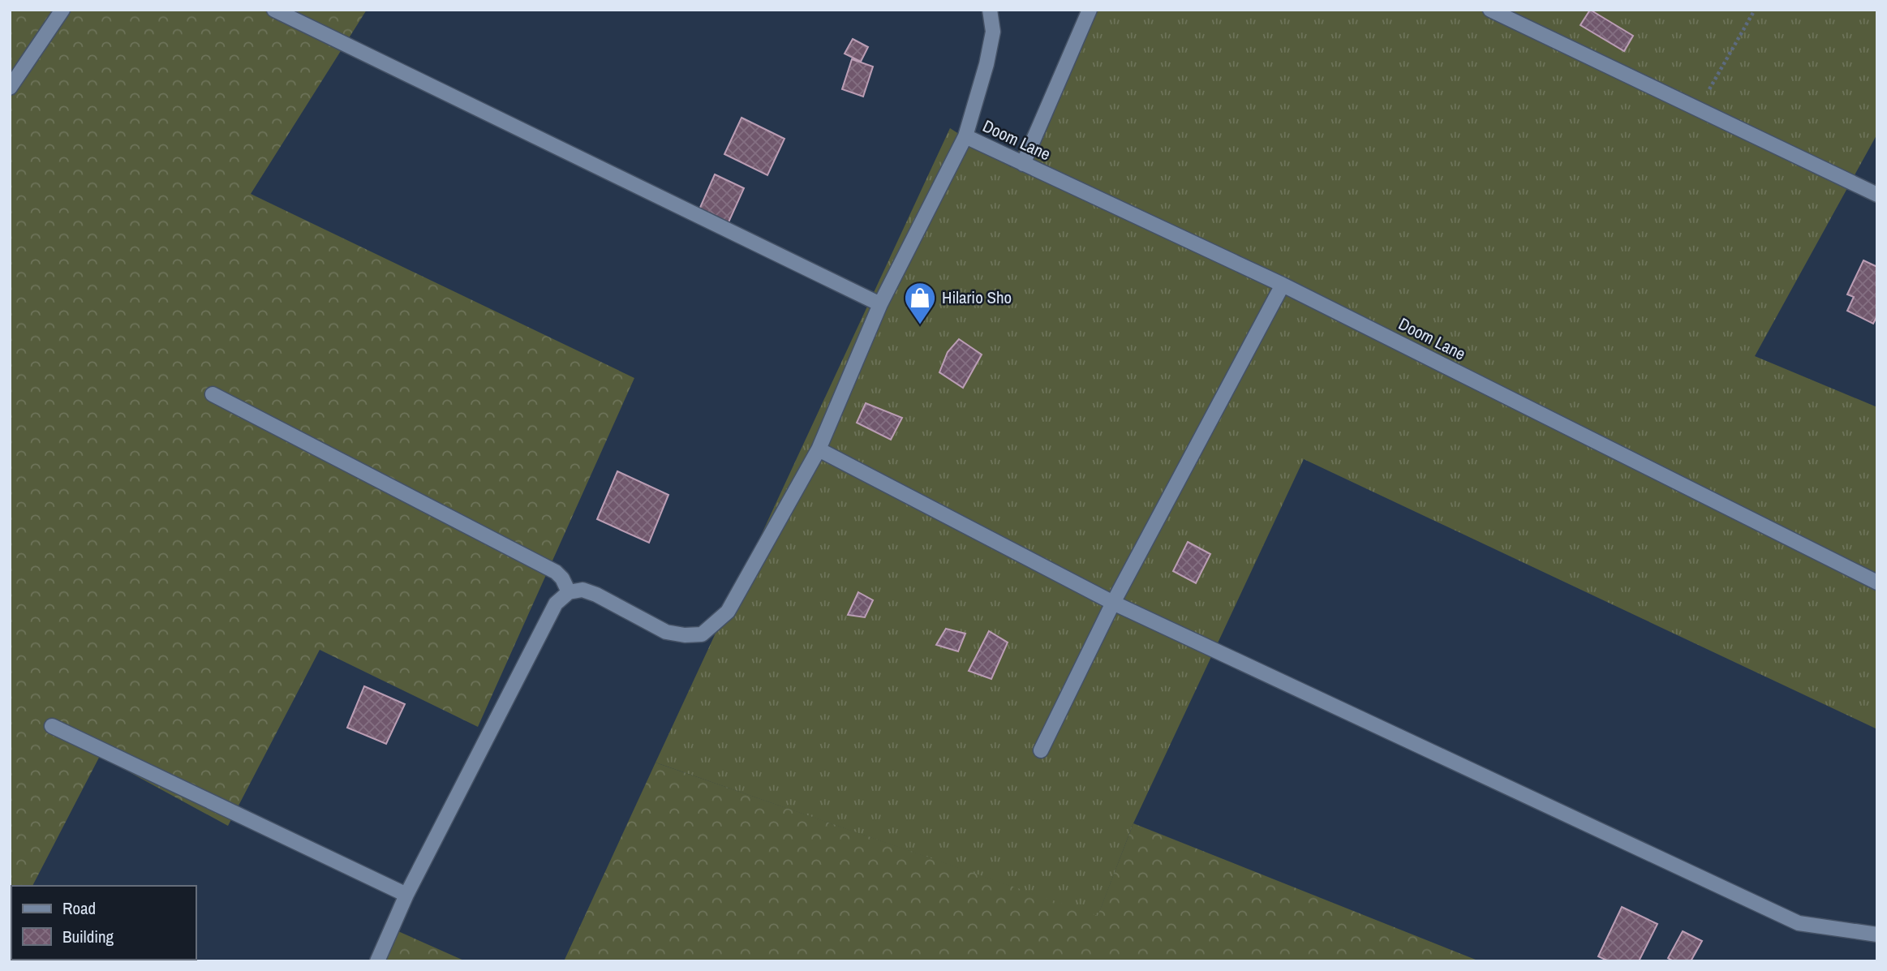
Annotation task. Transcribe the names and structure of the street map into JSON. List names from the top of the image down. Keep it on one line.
{"streets":{"street":["Doom Lane"]},"places":{"shop":["Hilario Sho"]},"legend":["Road","Building"]}
